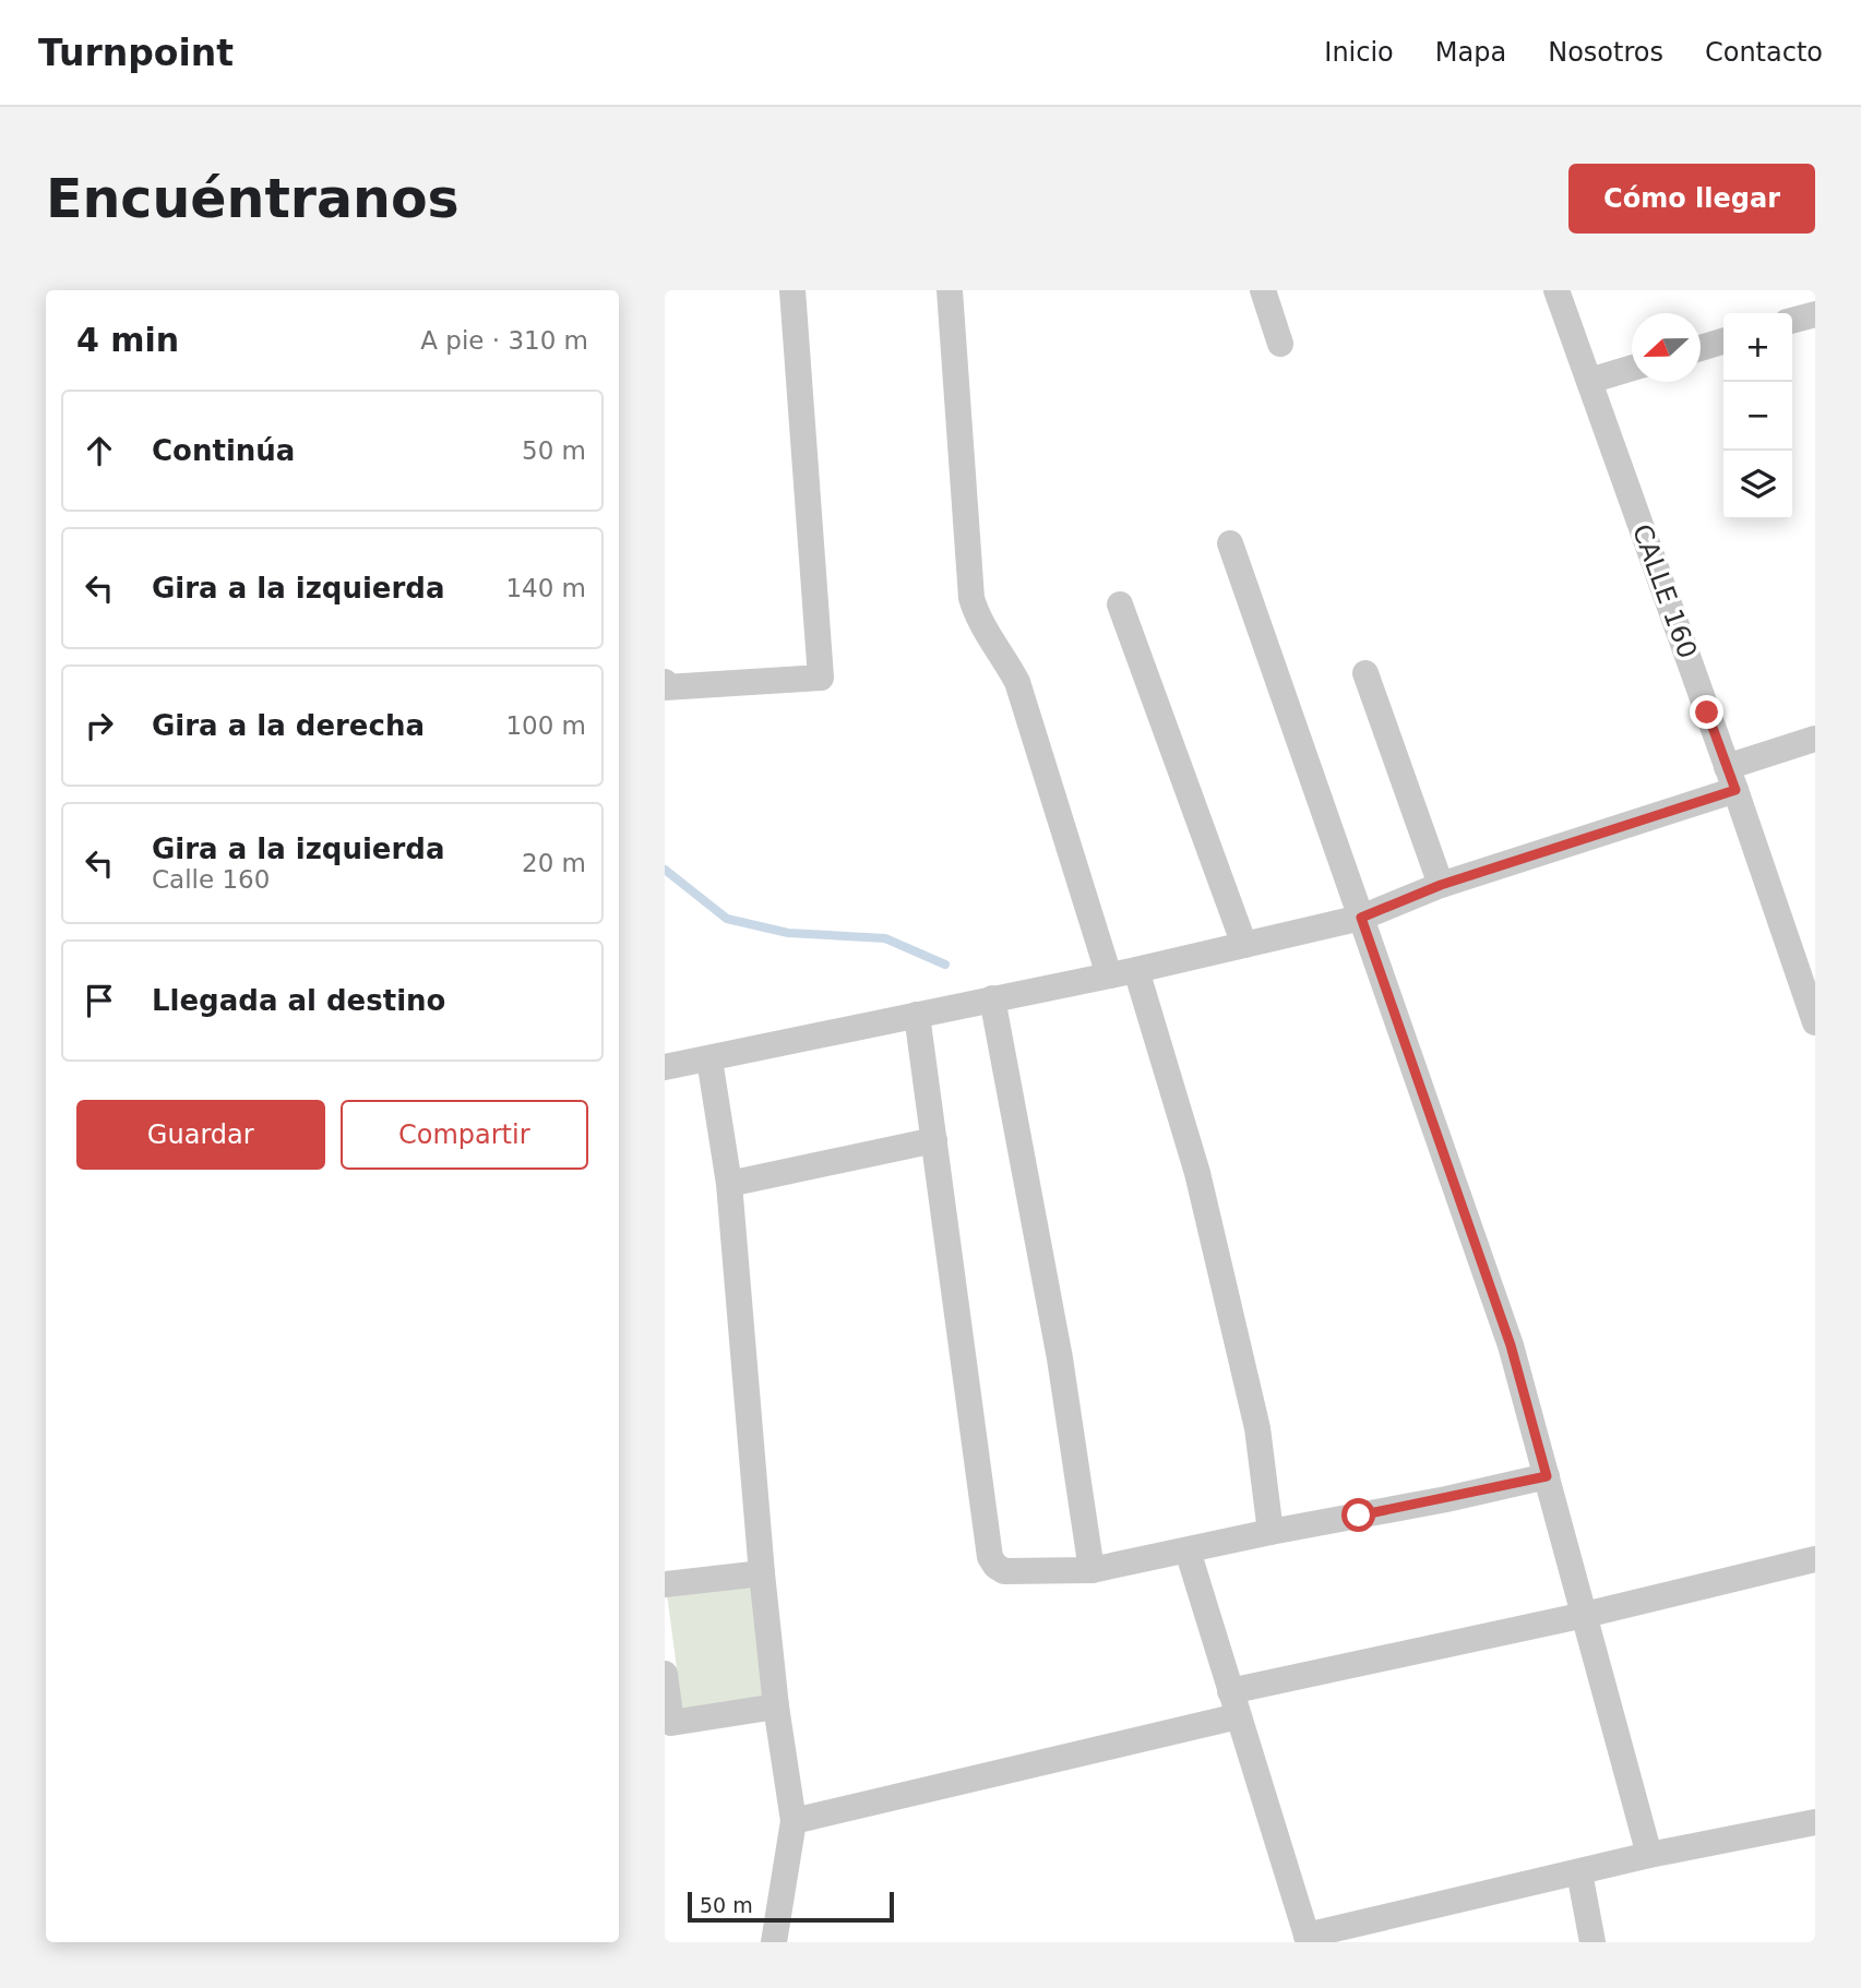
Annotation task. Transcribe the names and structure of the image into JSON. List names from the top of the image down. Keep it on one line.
{"streets":{"street":["CALLE 160"]},"scale_bar":"50 m","north":"left","page":{"header":"Turnpoint","nav":["Inicio","Mapa","Nosotros","Contacto"],"buttons":["Cómo llegar",["Guardar","Compartir"]],"title":"Encuéntranos","heading":["4 min","A pie · 310 m"],"map_buttons":["+","−"],"list":[["Continúa","50 m"],["Gira a la izquierda","140 m"],["Gira a la derecha","100 m"],["Gira a la izquierda","Calle 160","20 m"],"Llegada al destino"],"scale":"50 m"}}
